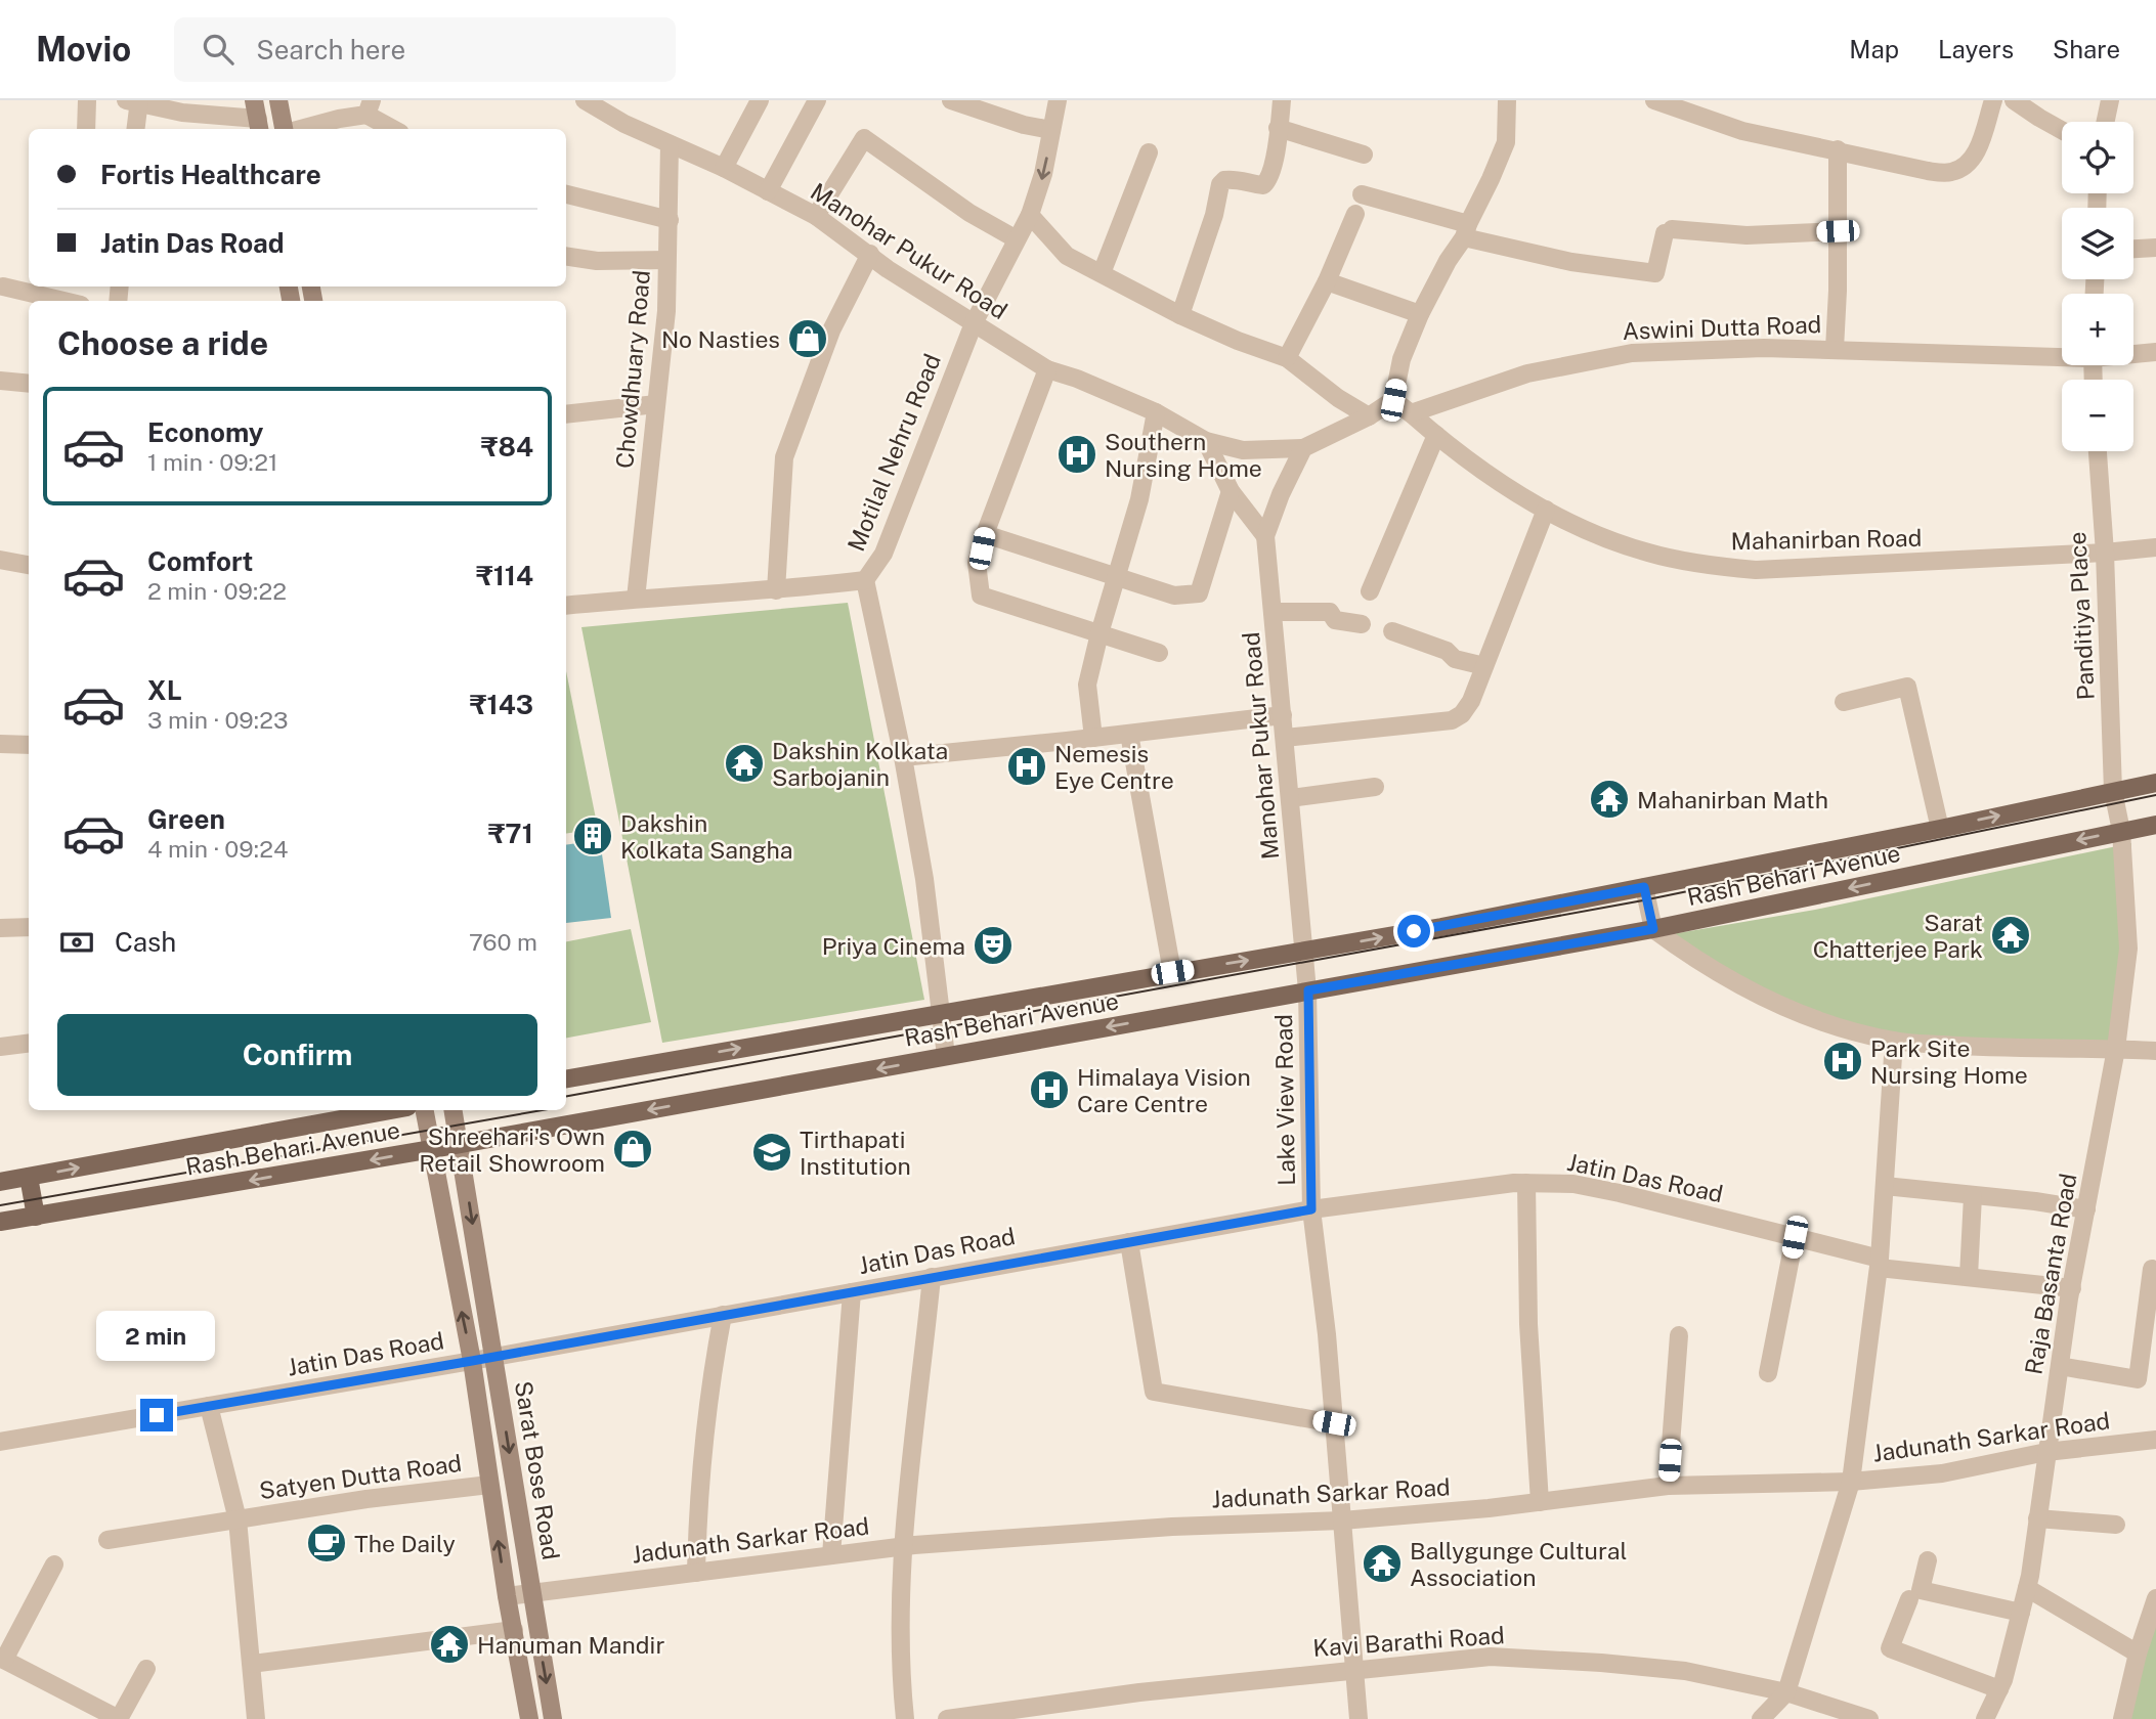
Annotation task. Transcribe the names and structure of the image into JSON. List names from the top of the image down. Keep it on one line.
{"streets":{"main road":["Rash Behari Avenue","Sarat Bose Road"],"street":["Manohar Pukur Road","Aswini Dutta Road","Chowdhuary Road","Motilal Nehru Road","Mahanirban Road","Panditiya Place","Lake View Road","Jatin Das Road","Raja Basanta Road","Jadunath Sarkar Road","Satyen Dutta Road","Kavi Barathi Road"]},"crossings":[["Manohar Pukur Road","Chowdhuary Road"],["Manohar Pukur Road","Motilal Nehru Road"],["Manohar Pukur Road","Rash Behari Avenue"],["Manohar Pukur Road","Lake View Road"],["Aswini Dutta Road","Mahanirban Road"],["Chowdhuary Road","Motilal Nehru Road"],["Mahanirban Road","Panditiya Place"],["Panditiya Place","Rash Behari Avenue"],["Panditiya Place","Raja Basanta Road"],["Rash Behari Avenue","Lake View Road"],["Rash Behari Avenue","Raja Basanta Road"],["Rash Behari Avenue","Sarat Bose Road"],["Lake View Road","Jatin Das Road"],["Lake View Road","Jadunath Sarkar Road"],["Lake View Road","Kavi Barathi Road"],["Jatin Das Road","Raja Basanta Road"],["Jatin Das Road","Sarat Bose Road"],["Raja Basanta Road","Jadunath Sarkar Road"],["Jadunath Sarkar Road","Sarat Bose Road"]],"places":{"shop":["No Nasties","Shreehari's Own Retail Showroom"],"hospital":["Southern Nursing Home","Nemesis Eye Centre","Park Site Nursing Home","Himalaya Vision Care Centre"],"temple":["Dakshin Kolkata Sarbojanin","Mahanirban Math","Sarat Chatterjee Park","Ballygunge Cultural Association","Hanuman Mandir"],"building":["Dakshin Kolkata Sangha"],"theatre":["Priya Cinema"],"school or university":["Tirthapati Institution"],"cafe":["The Daily"]},"page":{"header":"Movio","search":"Search here","nav":["Map","Layers","Share"],"map_buttons":["+","−"],"banner":["Fortis Healthcare","Jatin Das Road"],"heading":"Choose a ride","list":[{"name":"Economy","note":"1 min · 09:21","value":"₹84"},{"name":"Comfort","note":"2 min · 09:22","value":"₹114"},{"name":"XL","note":"3 min · 09:23","value":"₹143"},{"name":"Green","note":"4 min · 09:24","value":"₹71"}],"pay":["Cash","760 m"],"buttons":"Confirm","bubble":"2 min"}}
